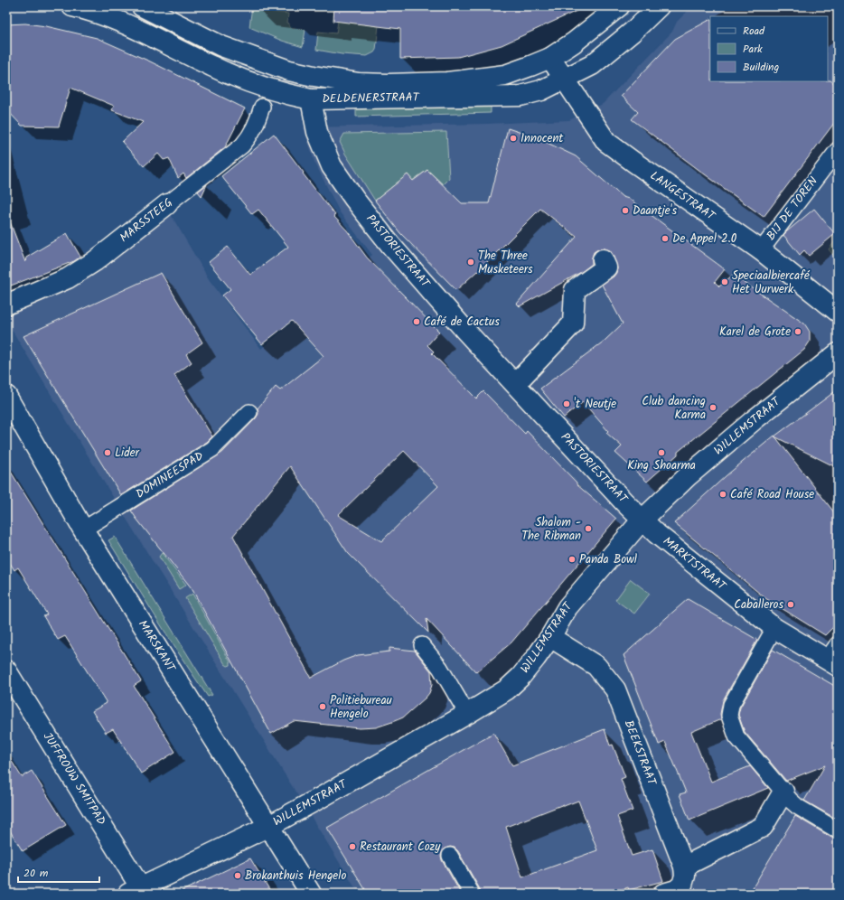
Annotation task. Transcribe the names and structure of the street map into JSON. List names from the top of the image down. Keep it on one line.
{"streets":{"street":["DELDENERSTRAAT","LANGESTRAAT","MARSSTEEG","PASTORIESTRAAT","WILLEMSTRAAT","MARKTSTRAAT","MARSKANT","BEEKSTRAAT","JUFFROUW SMITPAD"],"lane":["BIJ DE TOREN","DOMINEESPAD"]},"crossings":[["DELDENERSTRAAT","LANGESTRAAT"],["DELDENERSTRAAT","PASTORIESTRAAT"],["LANGESTRAAT","BIJ DE TOREN"],["PASTORIESTRAAT","WILLEMSTRAAT"],["PASTORIESTRAAT","MARKTSTRAAT"],["WILLEMSTRAAT","MARKTSTRAAT"],["WILLEMSTRAAT","MARSKANT"],["WILLEMSTRAAT","BEEKSTRAAT"],["WILLEMSTRAAT","JUFFROUW SMITPAD"],["DOMINEESPAD","MARSKANT"]],"places":["Innocent","Daantje's","De Appel 2.0","The Three Musketeers","Speciaalbiercafé Het Uurwerk","Café de Cactus","Karel de Grote","'t Neutje","Club dancing Karma","Lider","King Shoarma","Café Road House","Shalom - The Ribman","Panda Bowl","Caballeros","Politiebureau Hengelo","Restaurant Cozy","Brokanthuis Hengelo"],"legend":["Road","Park","Building"],"scale_bar":"20 m"}
